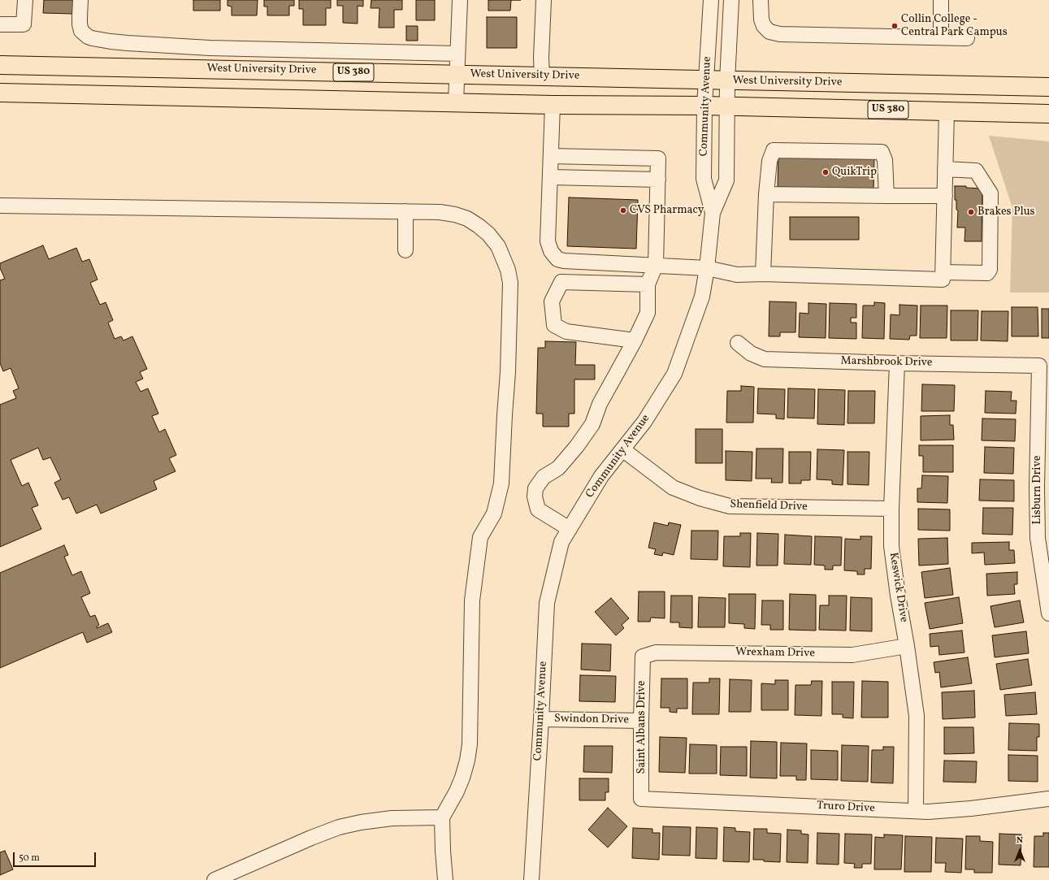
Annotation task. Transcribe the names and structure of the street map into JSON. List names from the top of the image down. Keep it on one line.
{"streets":{"highway":["West University Drive","US 380"],"street":["Community Avenue","Marshbrook Drive","Lisburn Drive","Shenfield Drive","Keswick Drive","Wrexham Drive","Swindon Drive","Saint Albans Drive","Truro Drive"]},"crossings":[["West University Drive","Community Avenue"],["US 380","Community Avenue"],["Community Avenue","Shenfield Drive"],["Community Avenue","Swindon Drive"],["Marshbrook Drive","Lisburn Drive"],["Marshbrook Drive","Keswick Drive"],["Shenfield Drive","Keswick Drive"],["Keswick Drive","Wrexham Drive"],["Keswick Drive","Truro Drive"],["Wrexham Drive","Saint Albans Drive"],["Swindon Drive","Saint Albans Drive"],["Saint Albans Drive","Truro Drive"]],"places":["Collin College - Central Park Campus","QuikTrip","CVS Pharmacy","Brakes Plus"],"scale_bar":"50 m","north":"top"}
